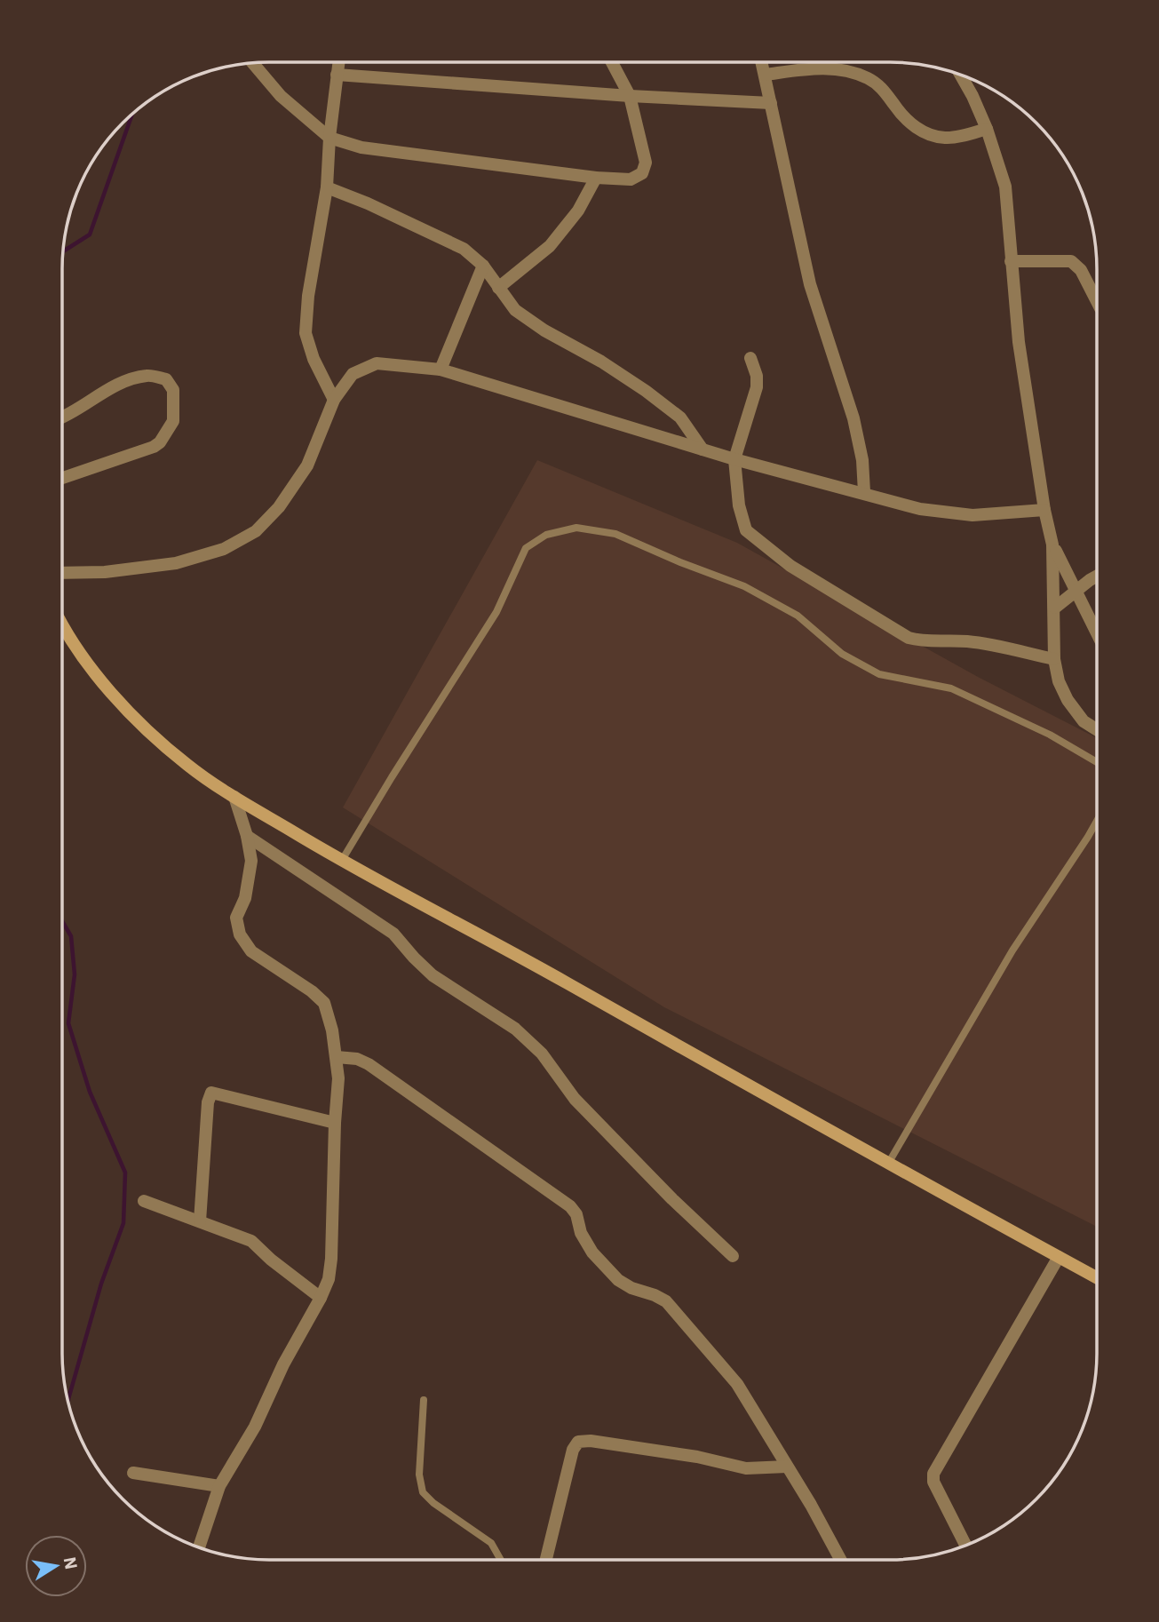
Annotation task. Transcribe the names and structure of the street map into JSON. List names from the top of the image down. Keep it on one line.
{"north":"right"}
